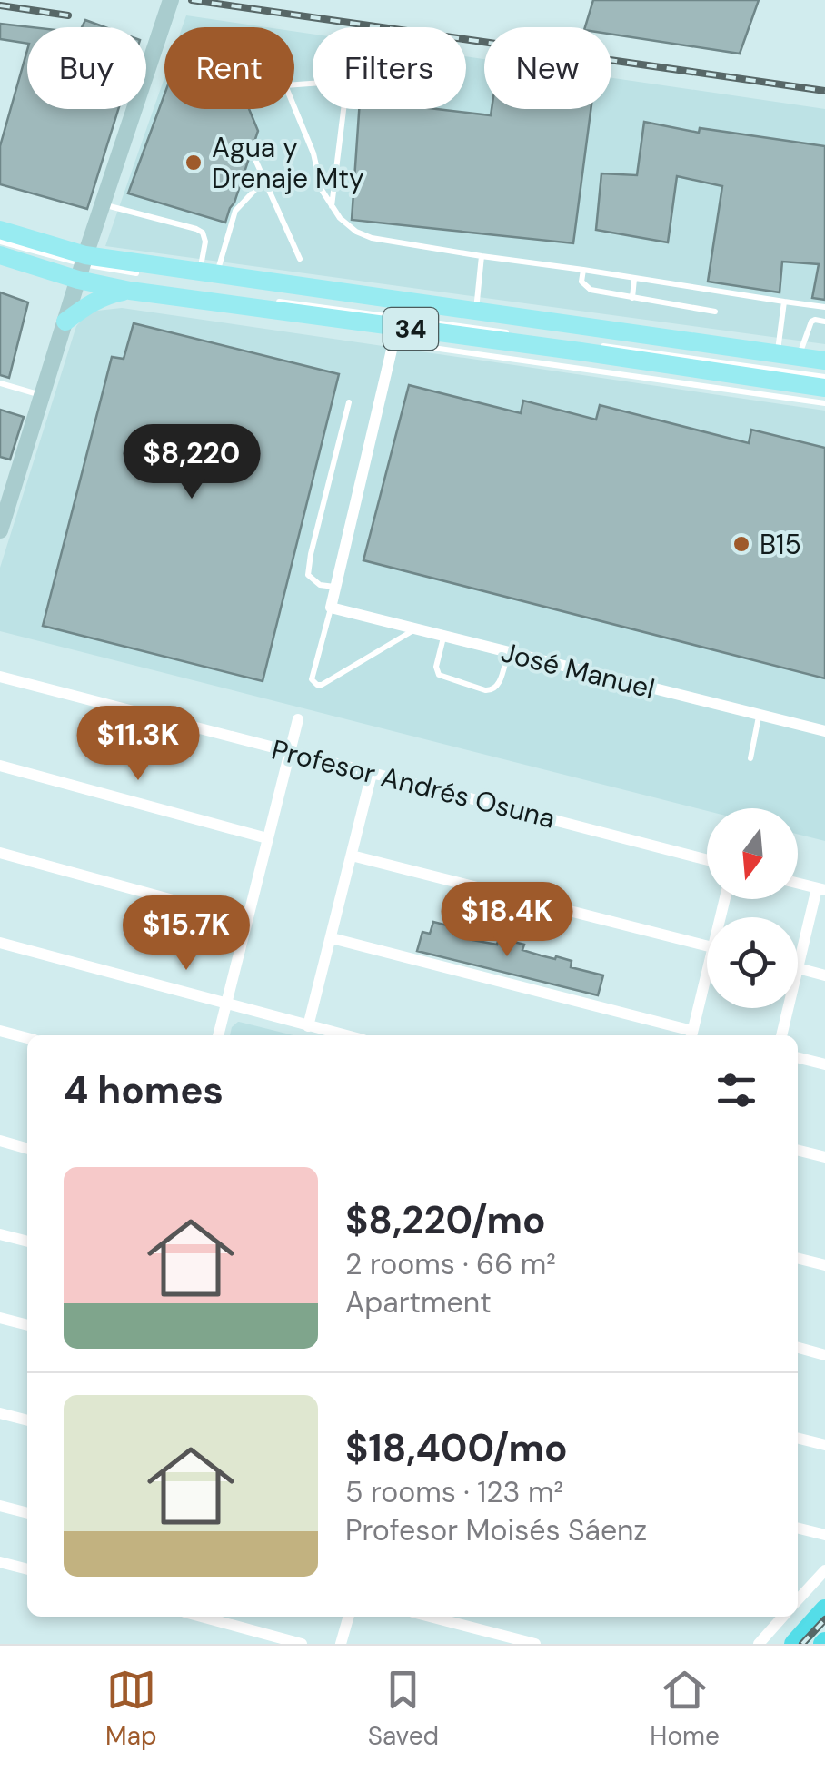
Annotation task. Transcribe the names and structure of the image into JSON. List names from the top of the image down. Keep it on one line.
{"streets":{"main road":["34"],"street":["José Manuel","Profesor Andrés Osuna"]},"places":["Agua y Drenaje Mty","B15"],"north":"bottom","page":{"chip":["Buy","Rent","Filters","New"],"price":["$8,220","$11.3K","$18.4K","$15.7K"],"heading":"4 homes","list":[{"name":"$8,220/mo","note":"2 rooms · 66 m² · Apartment"},{"name":"$18,400/mo","note":"5 rooms · 123 m² · Profesor Moisés Sáenz"}],"tabs":["Map","Saved","Home"]}}
